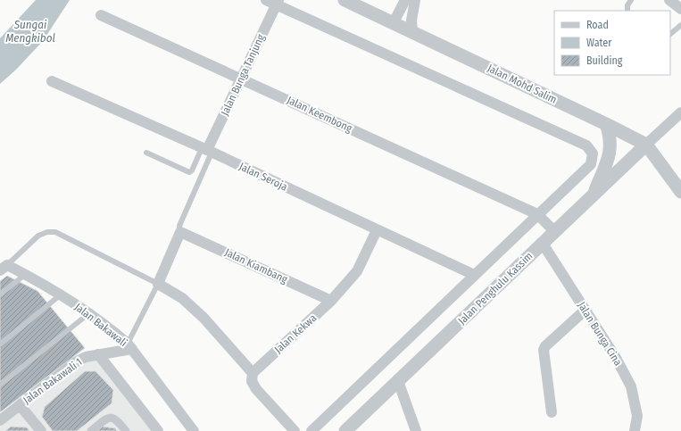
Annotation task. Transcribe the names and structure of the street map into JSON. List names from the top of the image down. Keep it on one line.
{"streets":{"street":["Jalan Bunga Tanjung","Jalan Mohd Salim","Jalan Keembong","Jalan Seroja","Jalan Kiambang","Jalan Penghulu Kassim","Jalan Bakawali","Jalan Kekwa","Jalan Bunga Cina","Jalan Bakawali 1"]},"crossings":[["Jalan Bunga Tanjung","Jalan Keembong"],["Jalan Bunga Tanjung","Jalan Seroja"],["Jalan Mohd Salim","Jalan Penghulu Kassim"],["Jalan Seroja","Jalan Kekwa"],["Jalan Kiambang","Jalan Kekwa"],["Jalan Penghulu Kassim","Jalan Bunga Cina"],["Jalan Bakawali","Jalan Bakawali 1"]],"water":["Sungai Mengkibol"],"legend":["Road","Water","Building"]}
